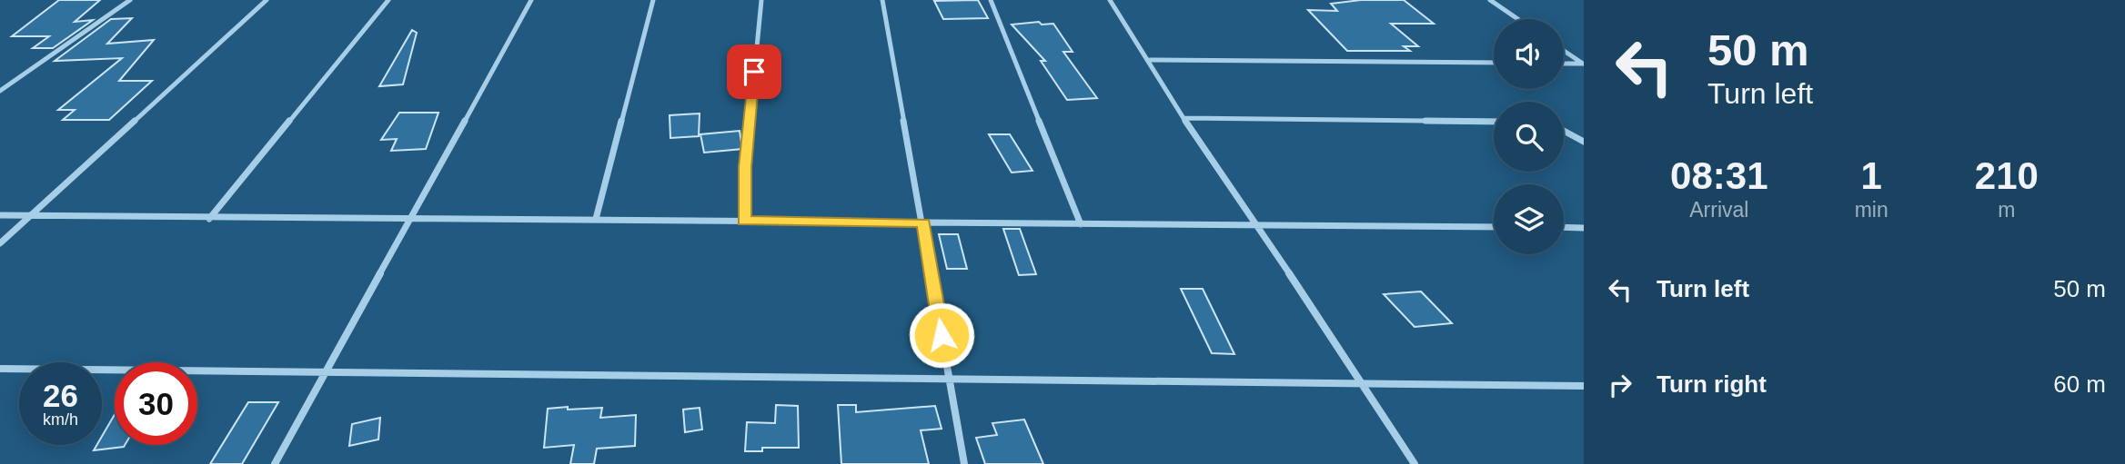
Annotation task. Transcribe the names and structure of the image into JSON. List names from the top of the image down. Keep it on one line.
{"page":{"turn":["50 m","Turn left"],"eta":["08:31","Arrival","1","min","210","m"],"list":[{"name":"Turn left","value":"50 m"},{"name":"Turn right","value":"60 m"}],"speed":"26 km/h","limit":"30"}}
